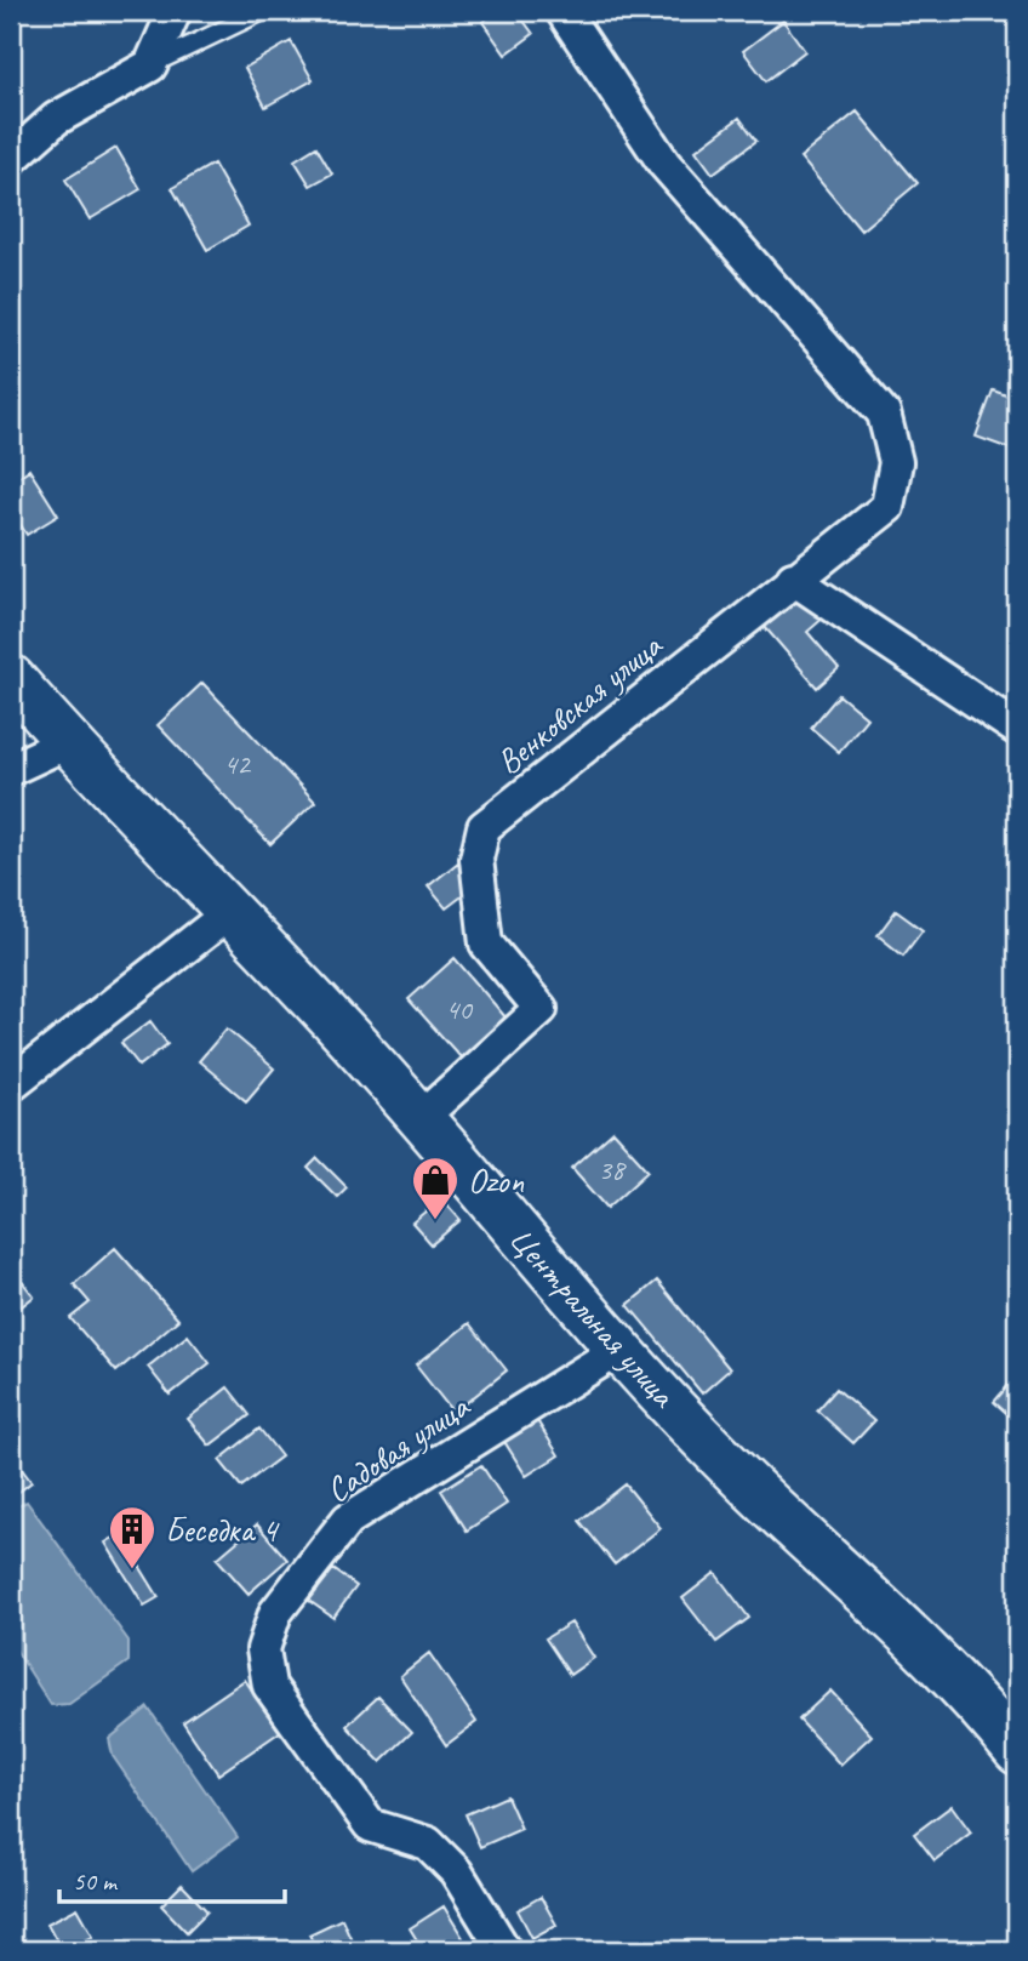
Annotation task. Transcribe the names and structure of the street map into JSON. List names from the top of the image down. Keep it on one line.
{"streets":{"main road":["Центральная улица"],"street":["Венковская улица","Садовая улица"]},"crossings":[["Венковская улица","Центральная улица"],["Центральная улица","Садовая улица"]],"places":{"shop":["Ozon"],"building":["Беседка 4"]},"house_numbers":["42","40","38"],"scale_bar":"50 m"}
